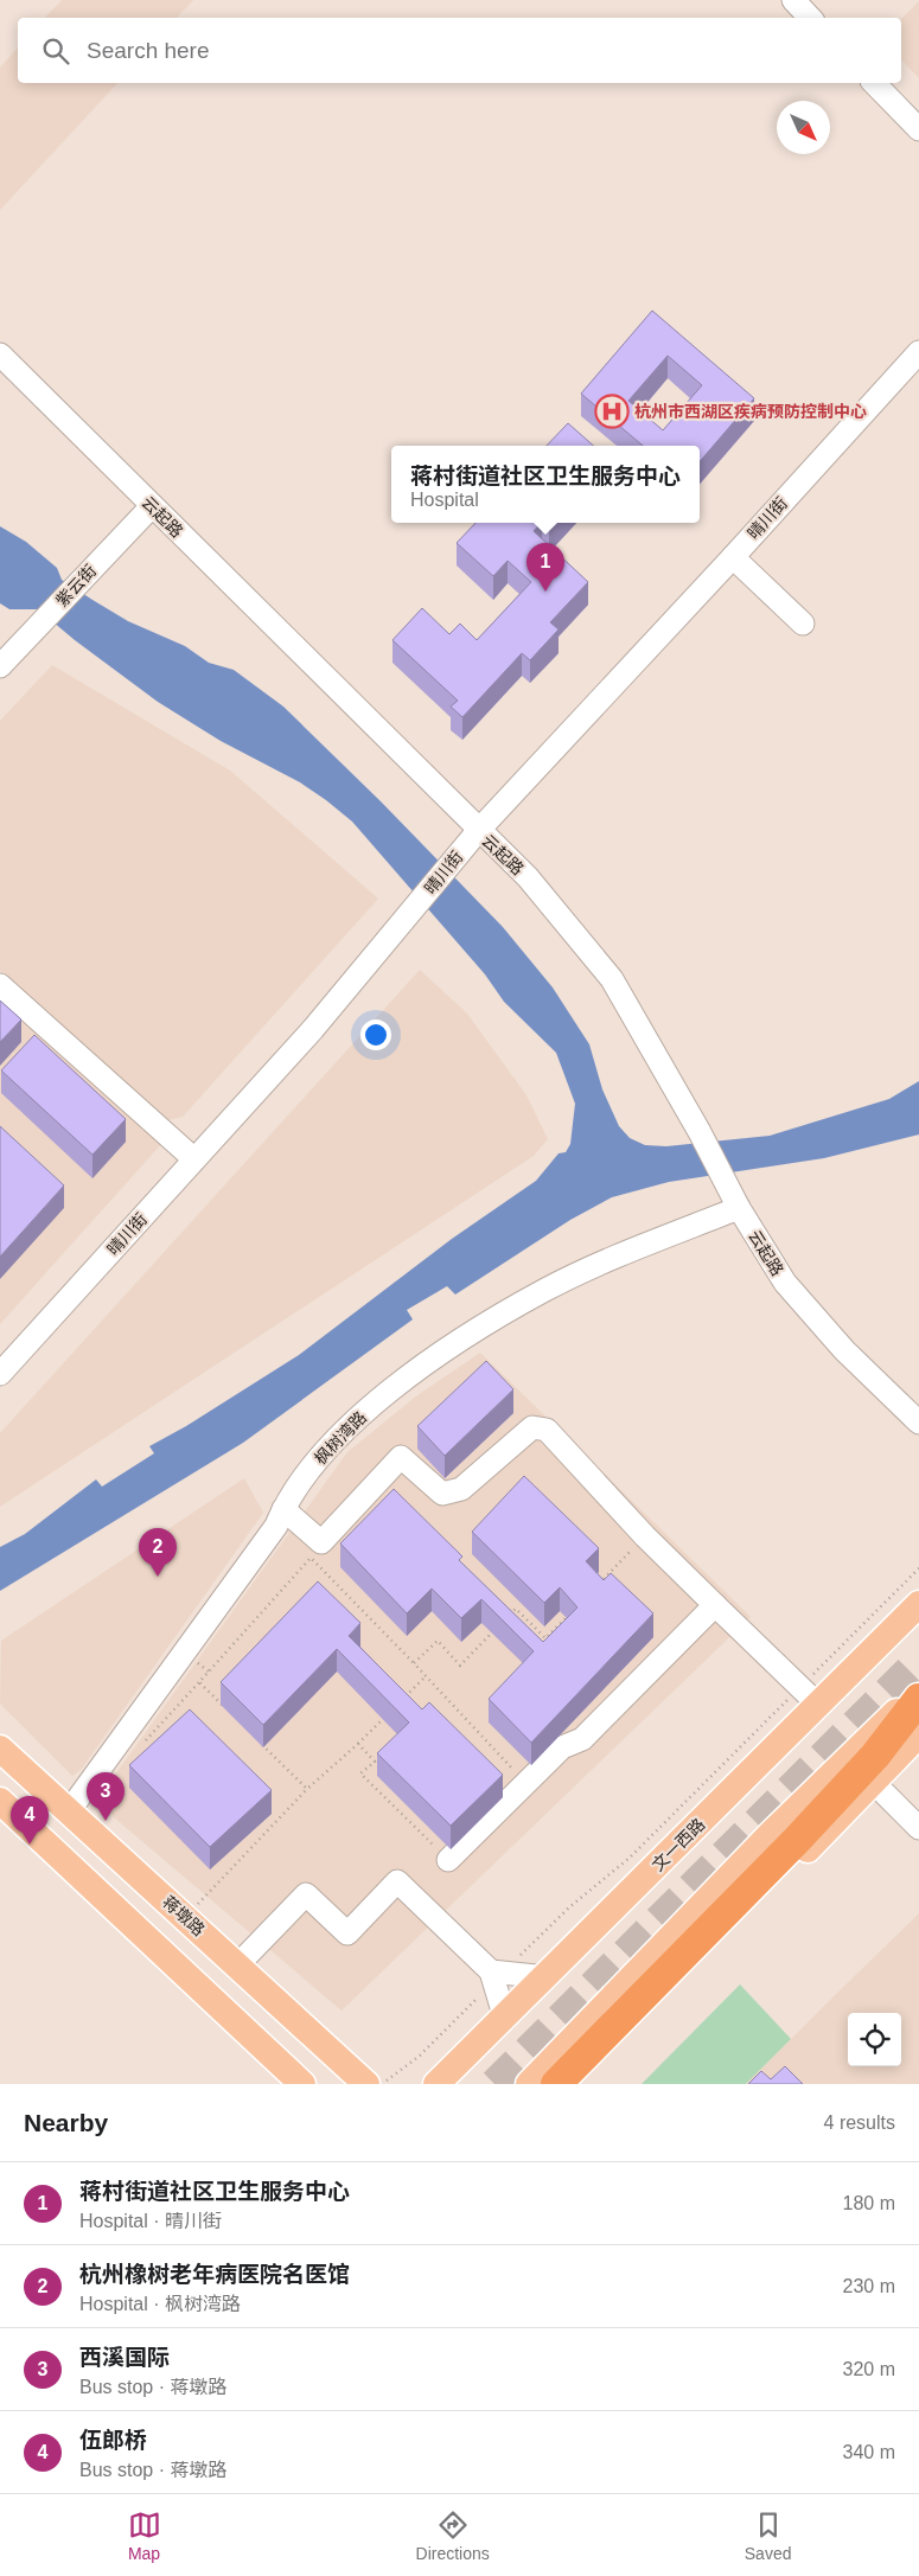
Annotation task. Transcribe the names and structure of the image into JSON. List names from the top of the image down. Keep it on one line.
{"streets":{"main road":["文一西路","蒋墩路"],"street":["云起路","晴川街","紫云街","枫树湾路"]},"crossings":[["云起路","晴川街"],["云起路","紫云街"],["云起路","枫树湾路"],["枫树湾路","蒋墩路"]],"places":{"hospital":["杭州市西湖区疾病预防控制中心"]},"north":"bottom right","page":{"search":"Search here","popup":["蒋村街道社区卫生服务中心","Hospital"],"pins":["1","2","3","4"],"heading":["Nearby","4 results"],"list":[{"mark":"1","name":"蒋村街道社区卫生服务中心","note":"Hospital · 晴川街","value":"180 m"},{"mark":"2","name":"杭州橡树老年病医院名医馆","note":"Hospital · 枫树湾路","value":"230 m"},{"mark":"3","name":"西溪国际","note":"Bus stop · 蒋墩路","value":"320 m"},{"mark":"4","name":"伍郎桥","note":"Bus stop · 蒋墩路","value":"340 m"}],"nav":["Map","Directions","Saved"]}}
